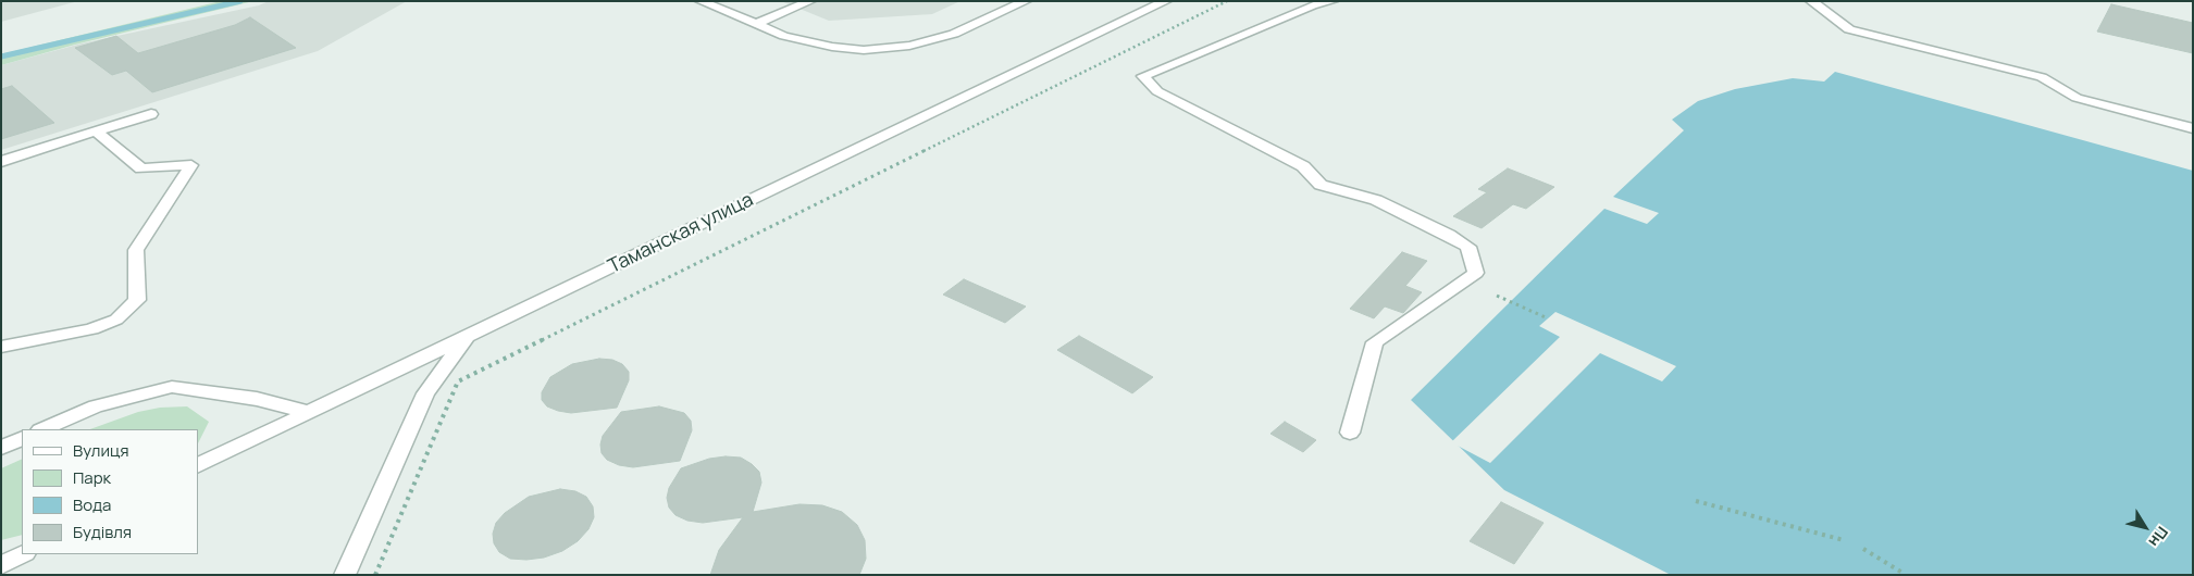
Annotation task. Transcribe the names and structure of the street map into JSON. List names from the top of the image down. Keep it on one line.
{"streets":{"street":["Таманская улица"]},"legend":["Вулиця","Парк","Вода","Будівля"],"north":"bottom right"}
